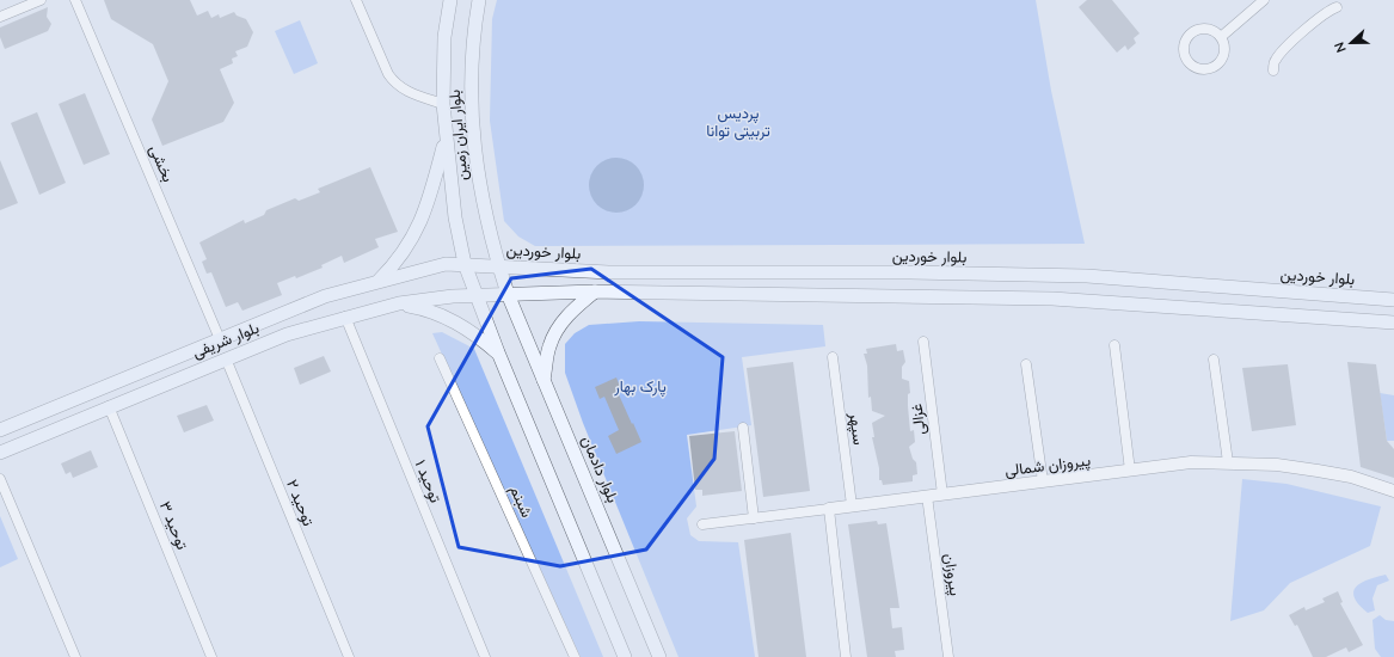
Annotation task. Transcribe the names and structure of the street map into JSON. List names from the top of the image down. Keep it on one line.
{"streets":{"main road":["بلوار ایران زمین","بلوار خوردین","بلوار شریفی","بلوار دادمان"],"street":["بخشی","غزالی","سپهر","پیروزان شمالی","توحید ۱","شبنم","توحید ۲","توحید ۳","پیروزان"]},"crossings":[["بلوار ایران زمین","بلوار خوردین"],["بلوار ایران زمین","بلوار شریفی"],["بلوار ایران زمین","بلوار دادمان"],["بخشی","بلوار شریفی"],["بلوار خوردین","بلوار شریفی"],["بلوار شریفی","توحید ۱"],["بلوار شریفی","توحید ۲"],["بلوار شریفی","توحید ۳"],["غزالی","پیروزان شمالی"],["سپهر","پیروزان شمالی"],["پیروزان شمالی","پیروزان"]],"parks":["پردیس تربیتی توانا","پارک بهار"],"north":"left"}
